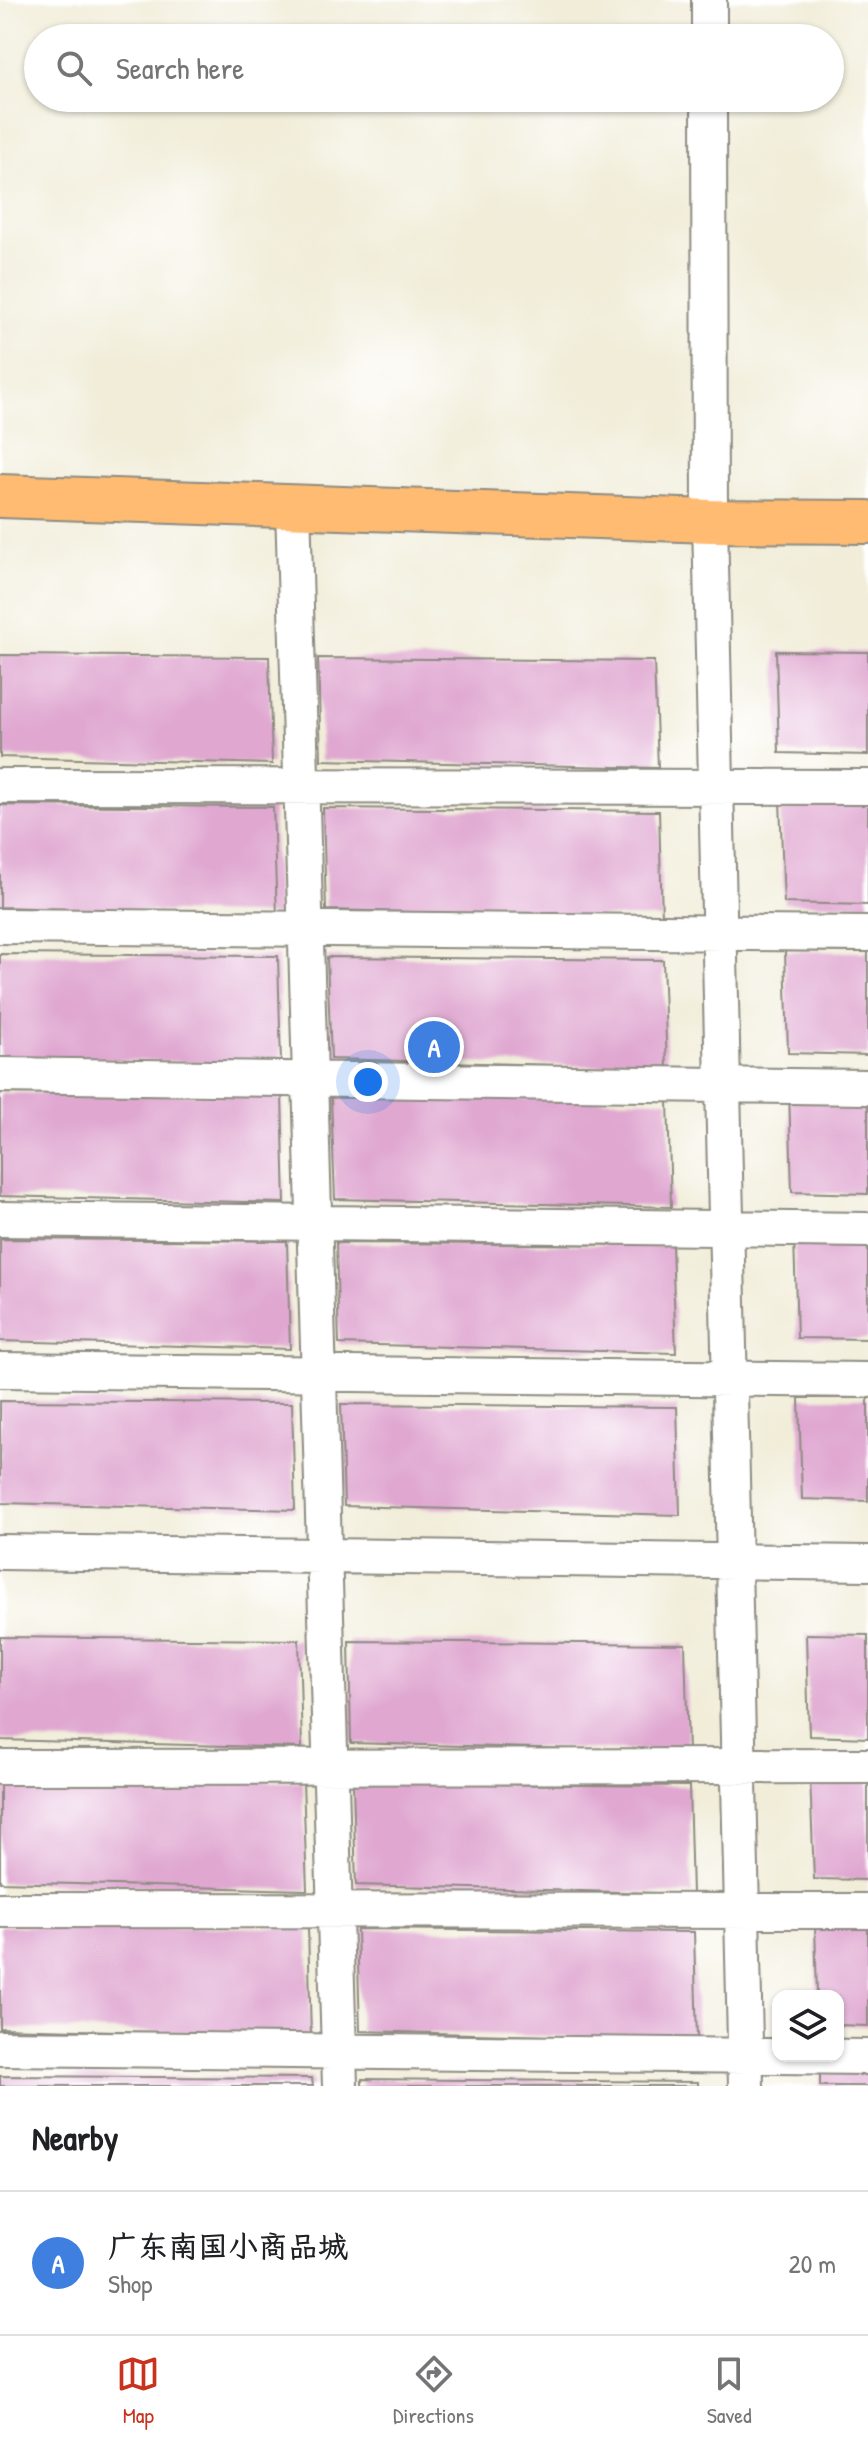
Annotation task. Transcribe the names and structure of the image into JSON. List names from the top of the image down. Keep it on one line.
{"page":{"search":"Search here","pins":"A","heading":"Nearby","list":[{"mark":"A","name":"广东南国小商品城","note":"Shop","value":"20 m"}],"nav":["Map","Directions","Saved"]}}
